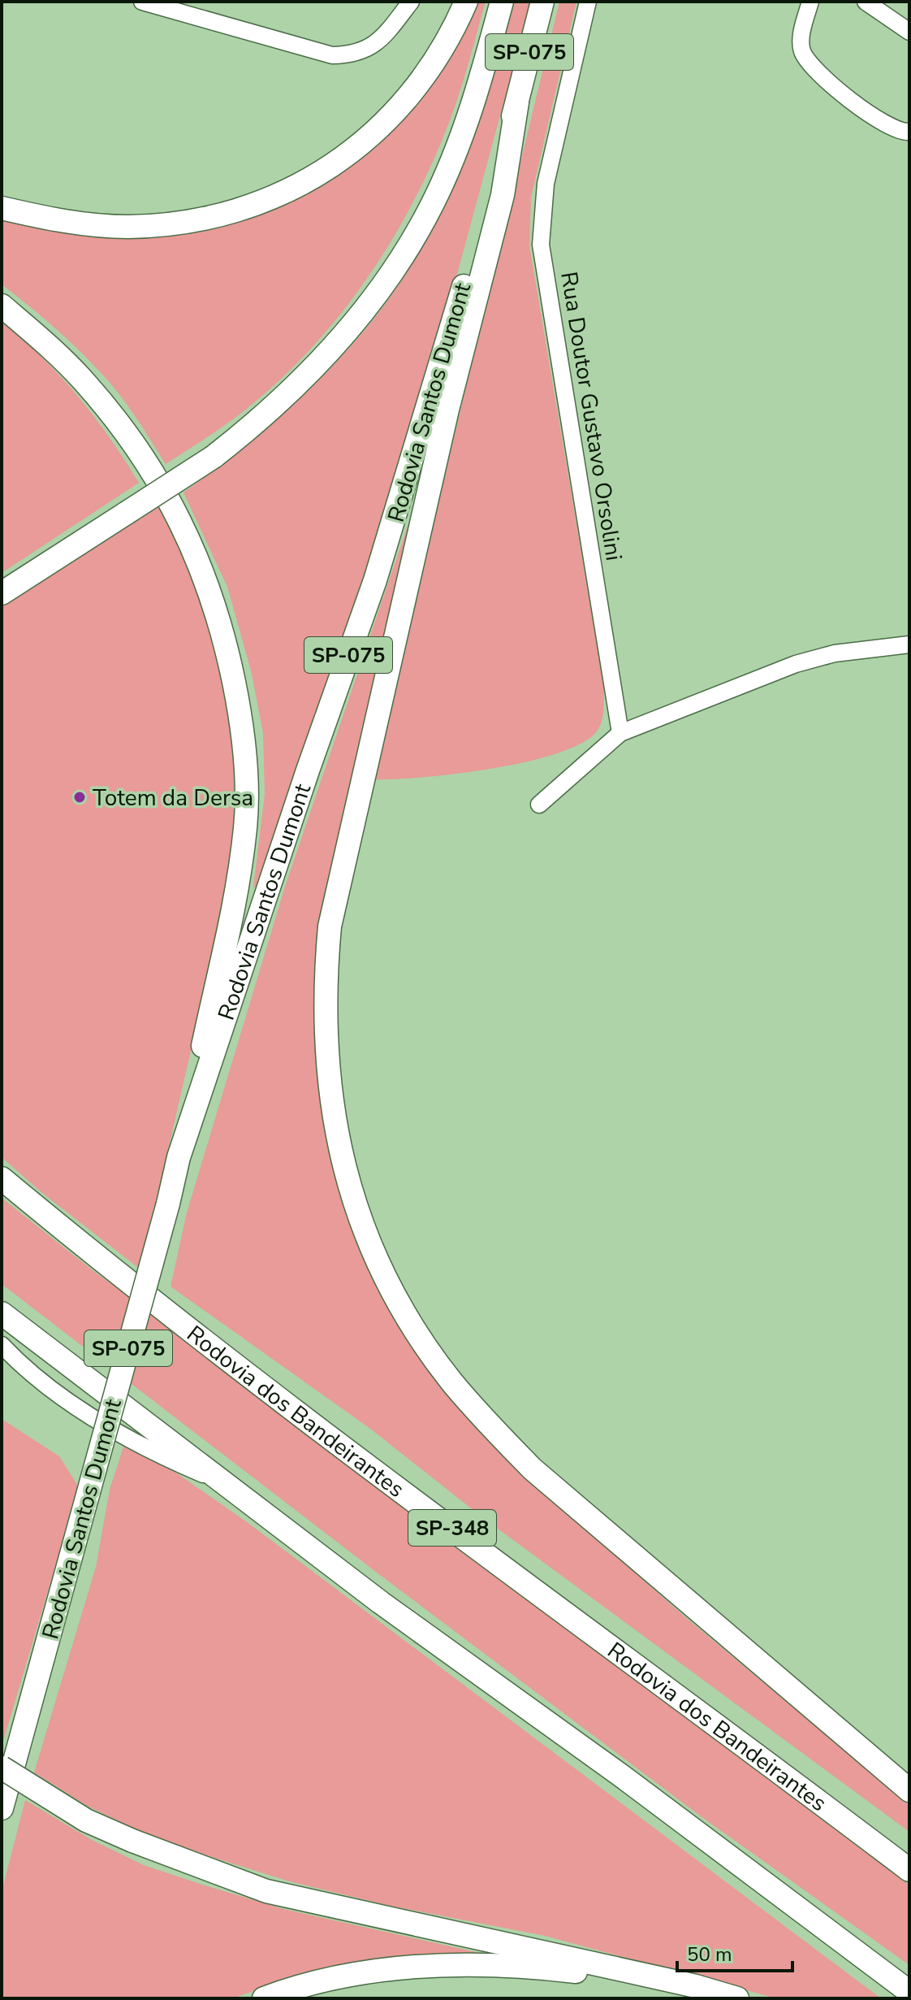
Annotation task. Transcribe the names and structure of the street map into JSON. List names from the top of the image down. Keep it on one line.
{"streets":{"highway":["SP-075","Rodovia Santos Dumont","Rodovia dos Bandeirantes","SP-348"],"street":["Rua Doutor Gustavo Orsolini"]},"places":["Totem da Dersa"],"scale_bar":"50 m"}
